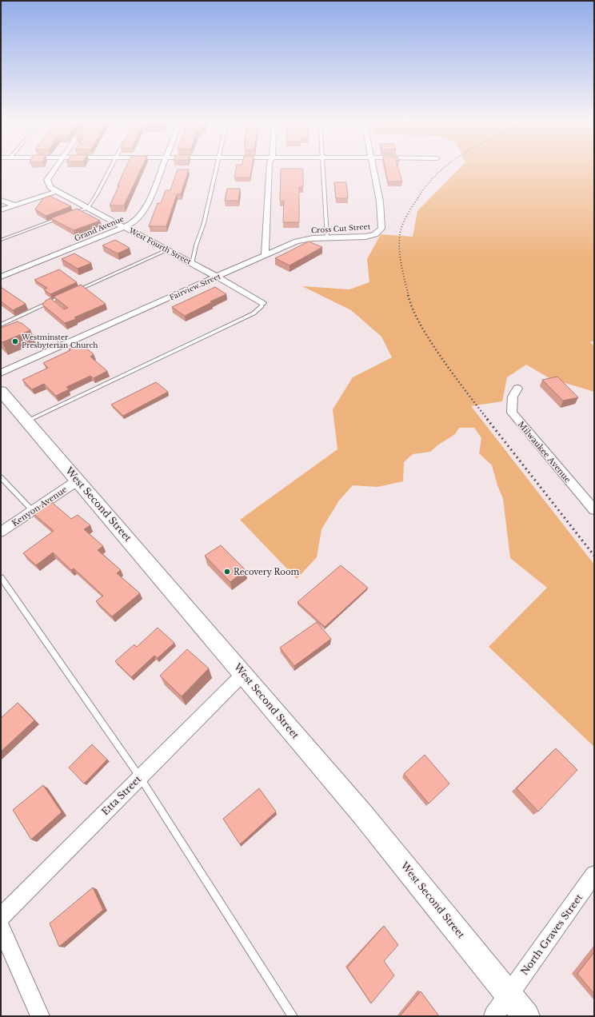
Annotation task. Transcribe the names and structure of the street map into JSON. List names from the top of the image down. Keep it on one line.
{"streets":{"main road":["West Second Street"],"street":["Grand Avenue","Cross Cut Street","West Fourth Street","Fairview Street","Milwaukee Avenue","Kenyon Avenue","Etta Street","North Graves Street"]},"crossings":[["Grand Avenue","West Fourth Street"],["Cross Cut Street","Fairview Street"],["West Fourth Street","Fairview Street"],["West Second Street","Kenyon Avenue"],["West Second Street","Etta Street"],["West Second Street","North Graves Street"]],"places":["Westminster Presbyterian Church","Recovery Room"]}
